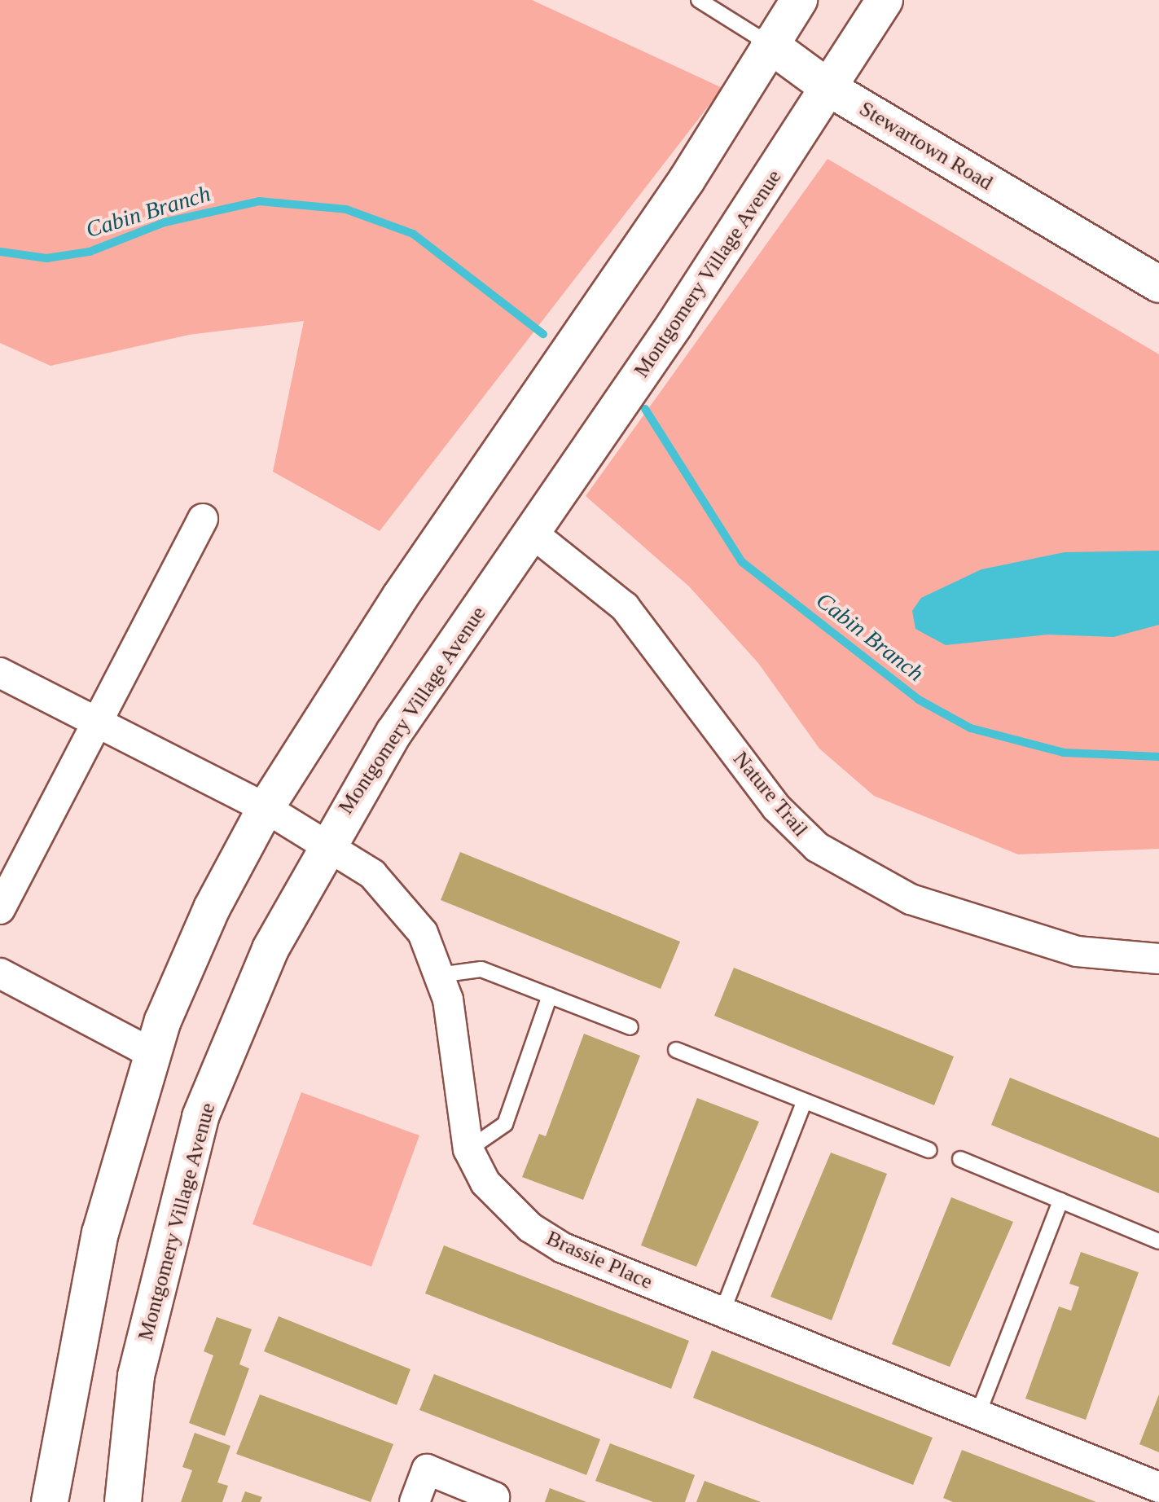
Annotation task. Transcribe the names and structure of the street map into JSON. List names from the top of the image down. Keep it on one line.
{"streets":{"main road":["Stewartown Road","Montgomery Village Avenue"],"street":["Nature Trail","Brassie Place"]},"crossings":[["Stewartown Road","Montgomery Village Avenue"],["Montgomery Village Avenue","Nature Trail"],["Montgomery Village Avenue","Brassie Place"]],"water":["Cabin Branch"]}
